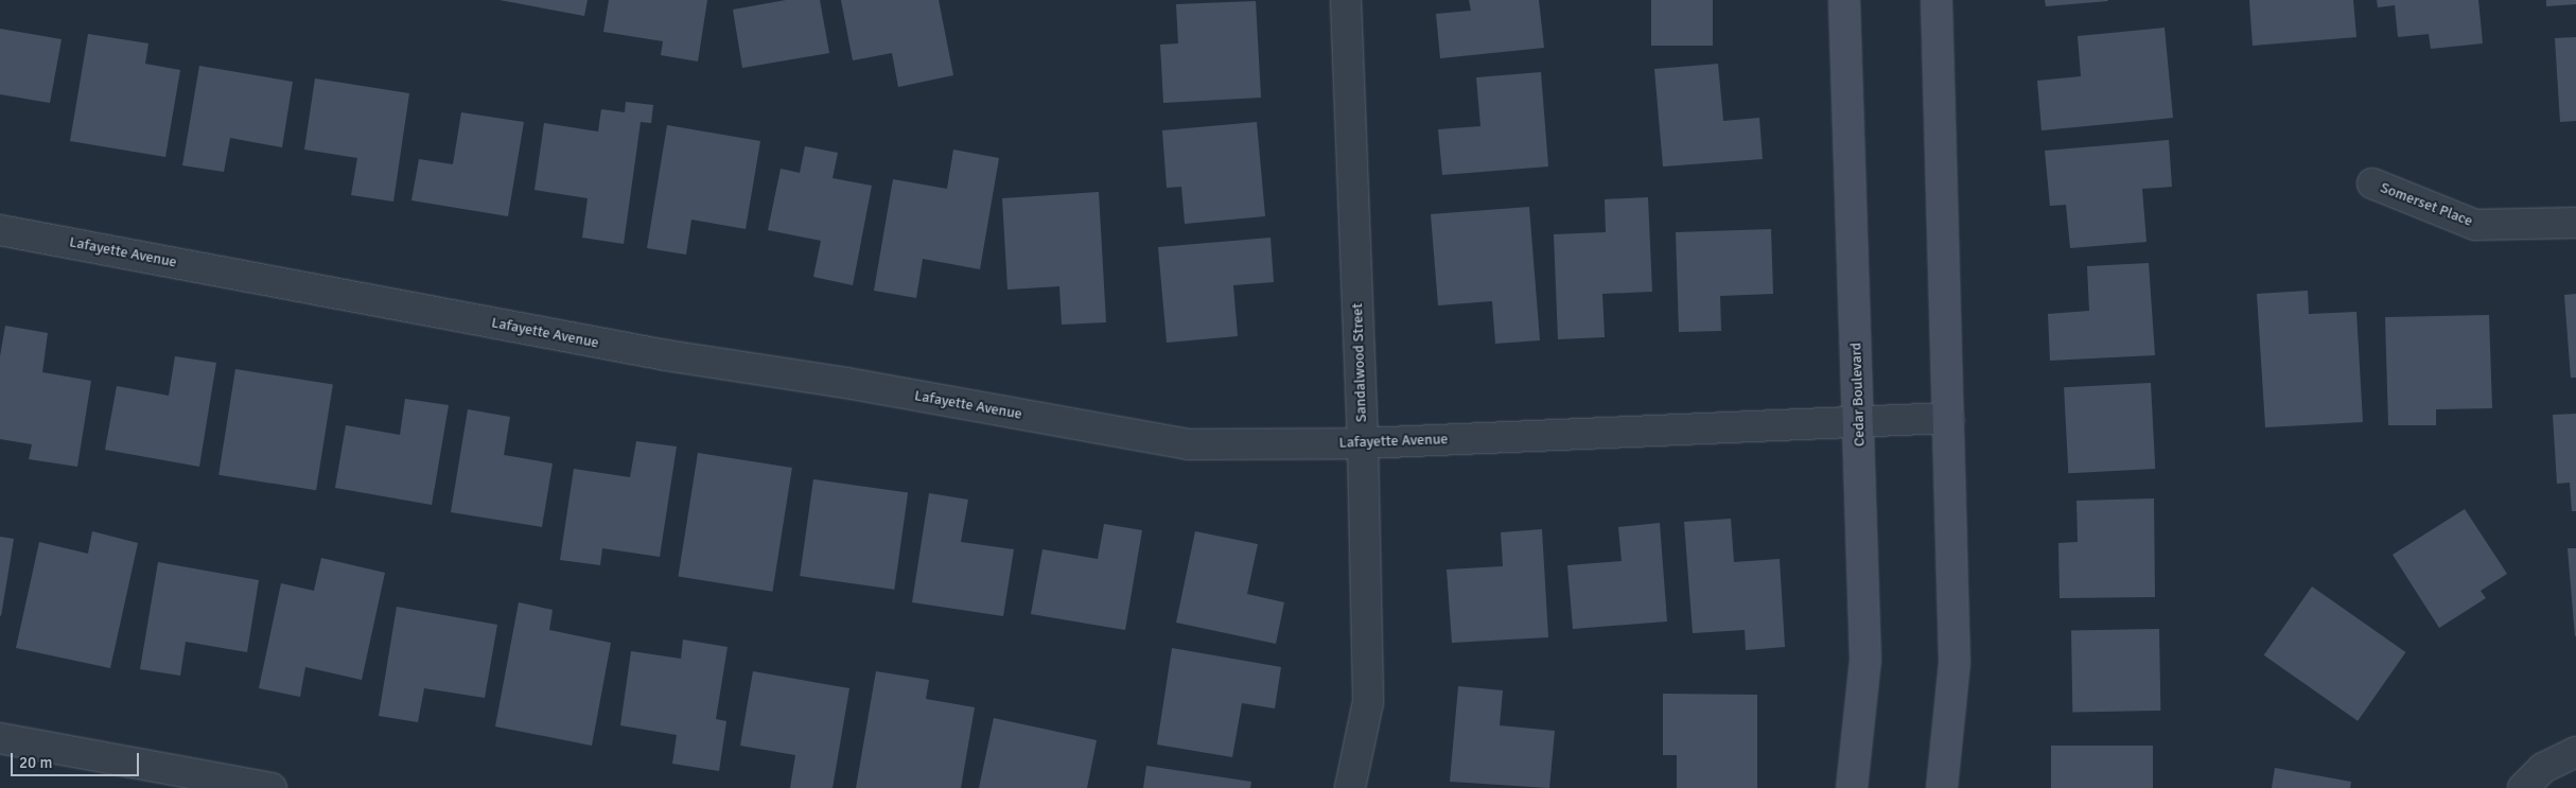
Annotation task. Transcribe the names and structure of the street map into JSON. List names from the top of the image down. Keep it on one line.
{"streets":{"main road":["Cedar Boulevard"],"street":["Somerset Place","Lafayette Avenue","Sandalwood Street"]},"crossings":[["Lafayette Avenue","Sandalwood Street"],["Lafayette Avenue","Cedar Boulevard"]],"scale_bar":"20 m"}
